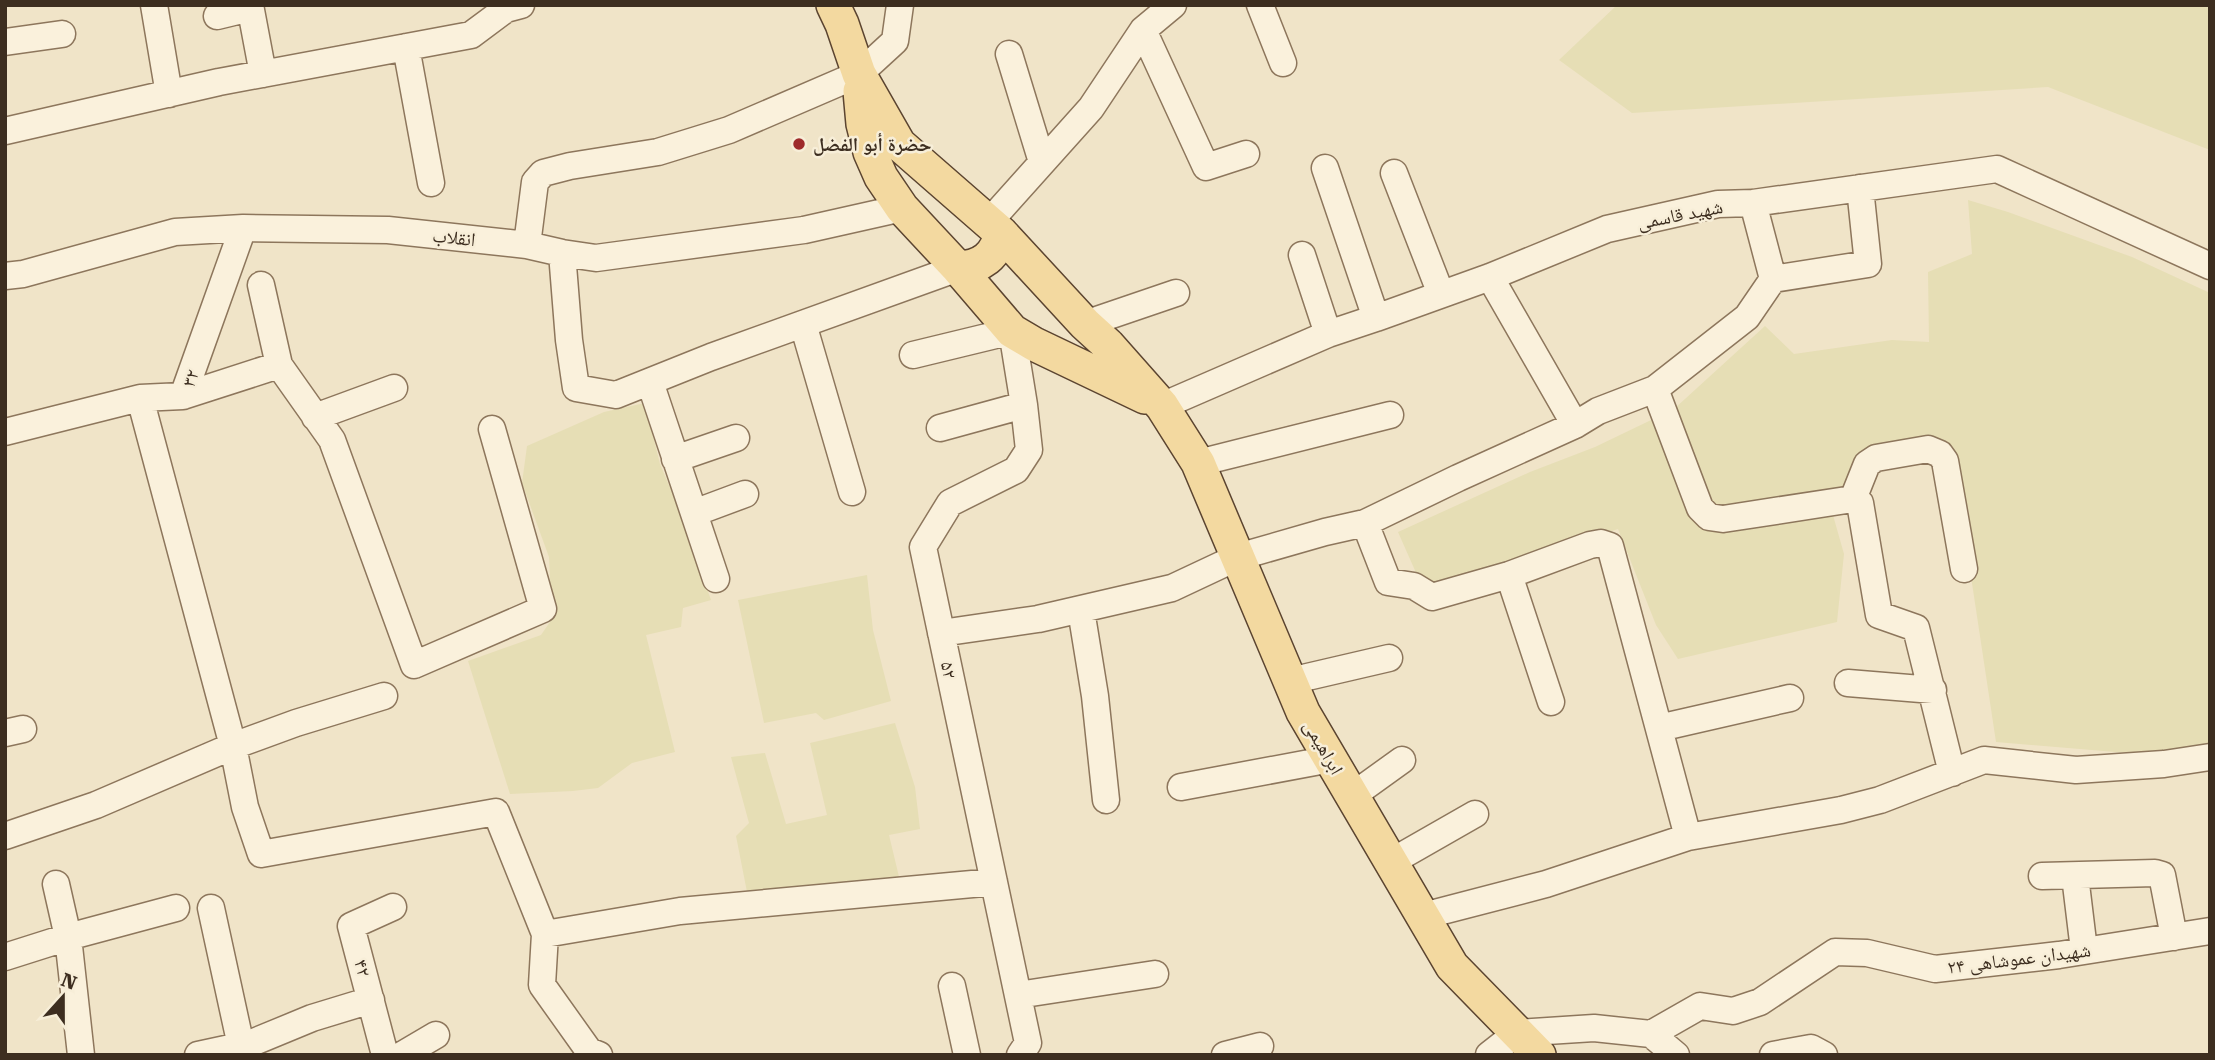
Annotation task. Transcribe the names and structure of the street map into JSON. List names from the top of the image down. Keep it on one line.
{"streets":{"main road":["ابراهیمی"],"street":["شهید قاسمی","انقلاب","۳۲","۵۲","۲۴ شهیدان عموشاهی","۴۲"]},"crossings":[["شهید قاسمی","ابراهیمی"],["انقلاب","۳۲"]],"places":["حضرة أبو الفضل"],"north":"top"}
